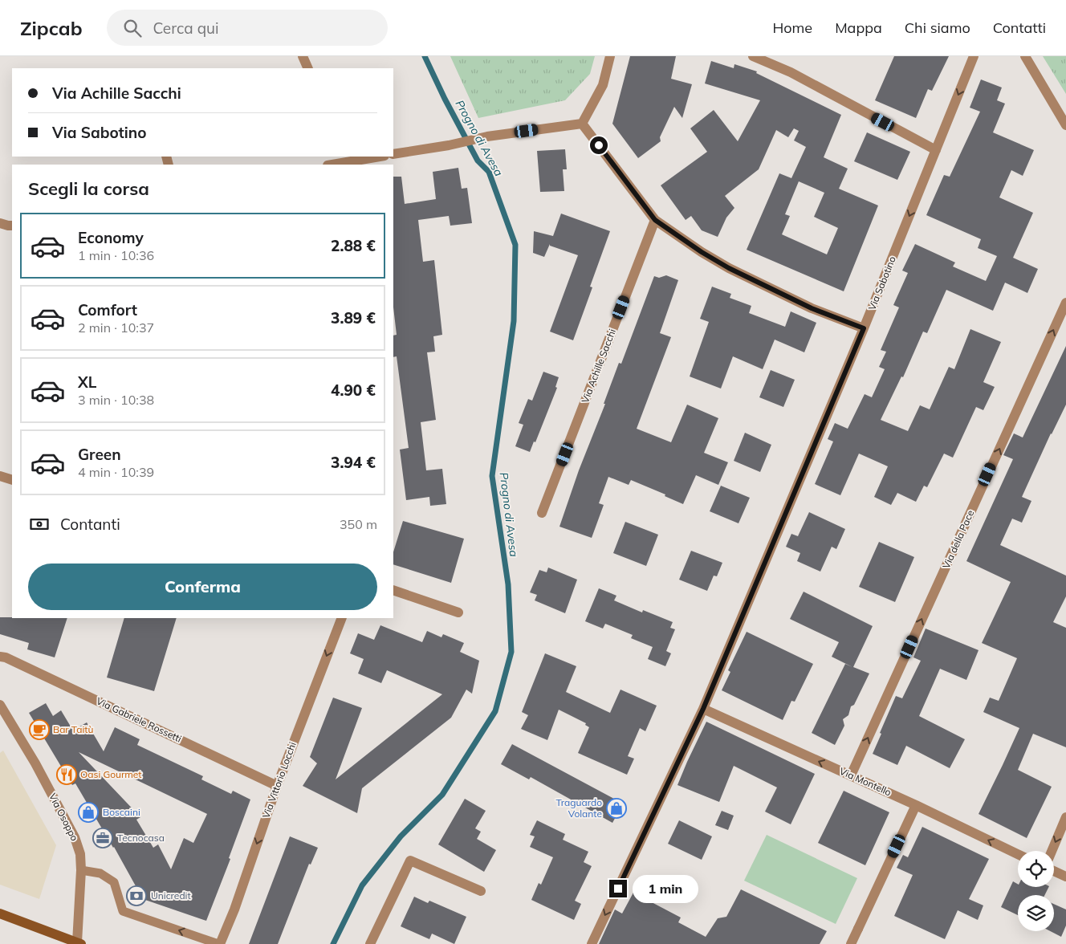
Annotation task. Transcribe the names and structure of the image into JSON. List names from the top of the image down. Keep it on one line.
{"streets":{"street":["Via Sabotino","Via Achille Sacchi","Via della Pace","Via Gabriele Rossetti","Via Vittorio Locchi","Via Montello","Via Osoppo"]},"crossings":[["Via Sabotino","Via Montello"],["Via della Pace","Via Montello"],["Via Gabriele Rossetti","Via Vittorio Locchi"]],"one_way":["Via Sabotino","Via della Pace","Via Vittorio Locchi","Via Montello"],"water":["Progno di Avesa"],"places":{"cafe":["Bar Taitù"],"restaurant":["Oasi Gourmet"],"shop":["Traguardo Volante","Boscaini"],"office":["Tecnocasa"],"bank":["Unicredit"]},"page":{"header":"Zipcab","search":"Cerca qui","nav":["Home","Mappa","Chi siamo","Contatti"],"banner":["Via Achille Sacchi","Via Sabotino"],"heading":"Scegli la corsa","list":[{"name":"Economy","note":"1 min · 10:36","value":"2.88 €"},{"name":"Comfort","note":"2 min · 10:37","value":"3.89 €"},{"name":"XL","note":"3 min · 10:38","value":"4.90 €"},{"name":"Green","note":"4 min · 10:39","value":"3.94 €"}],"pay":["Contanti","350 m"],"buttons":"Conferma","bubble":"1 min"}}
